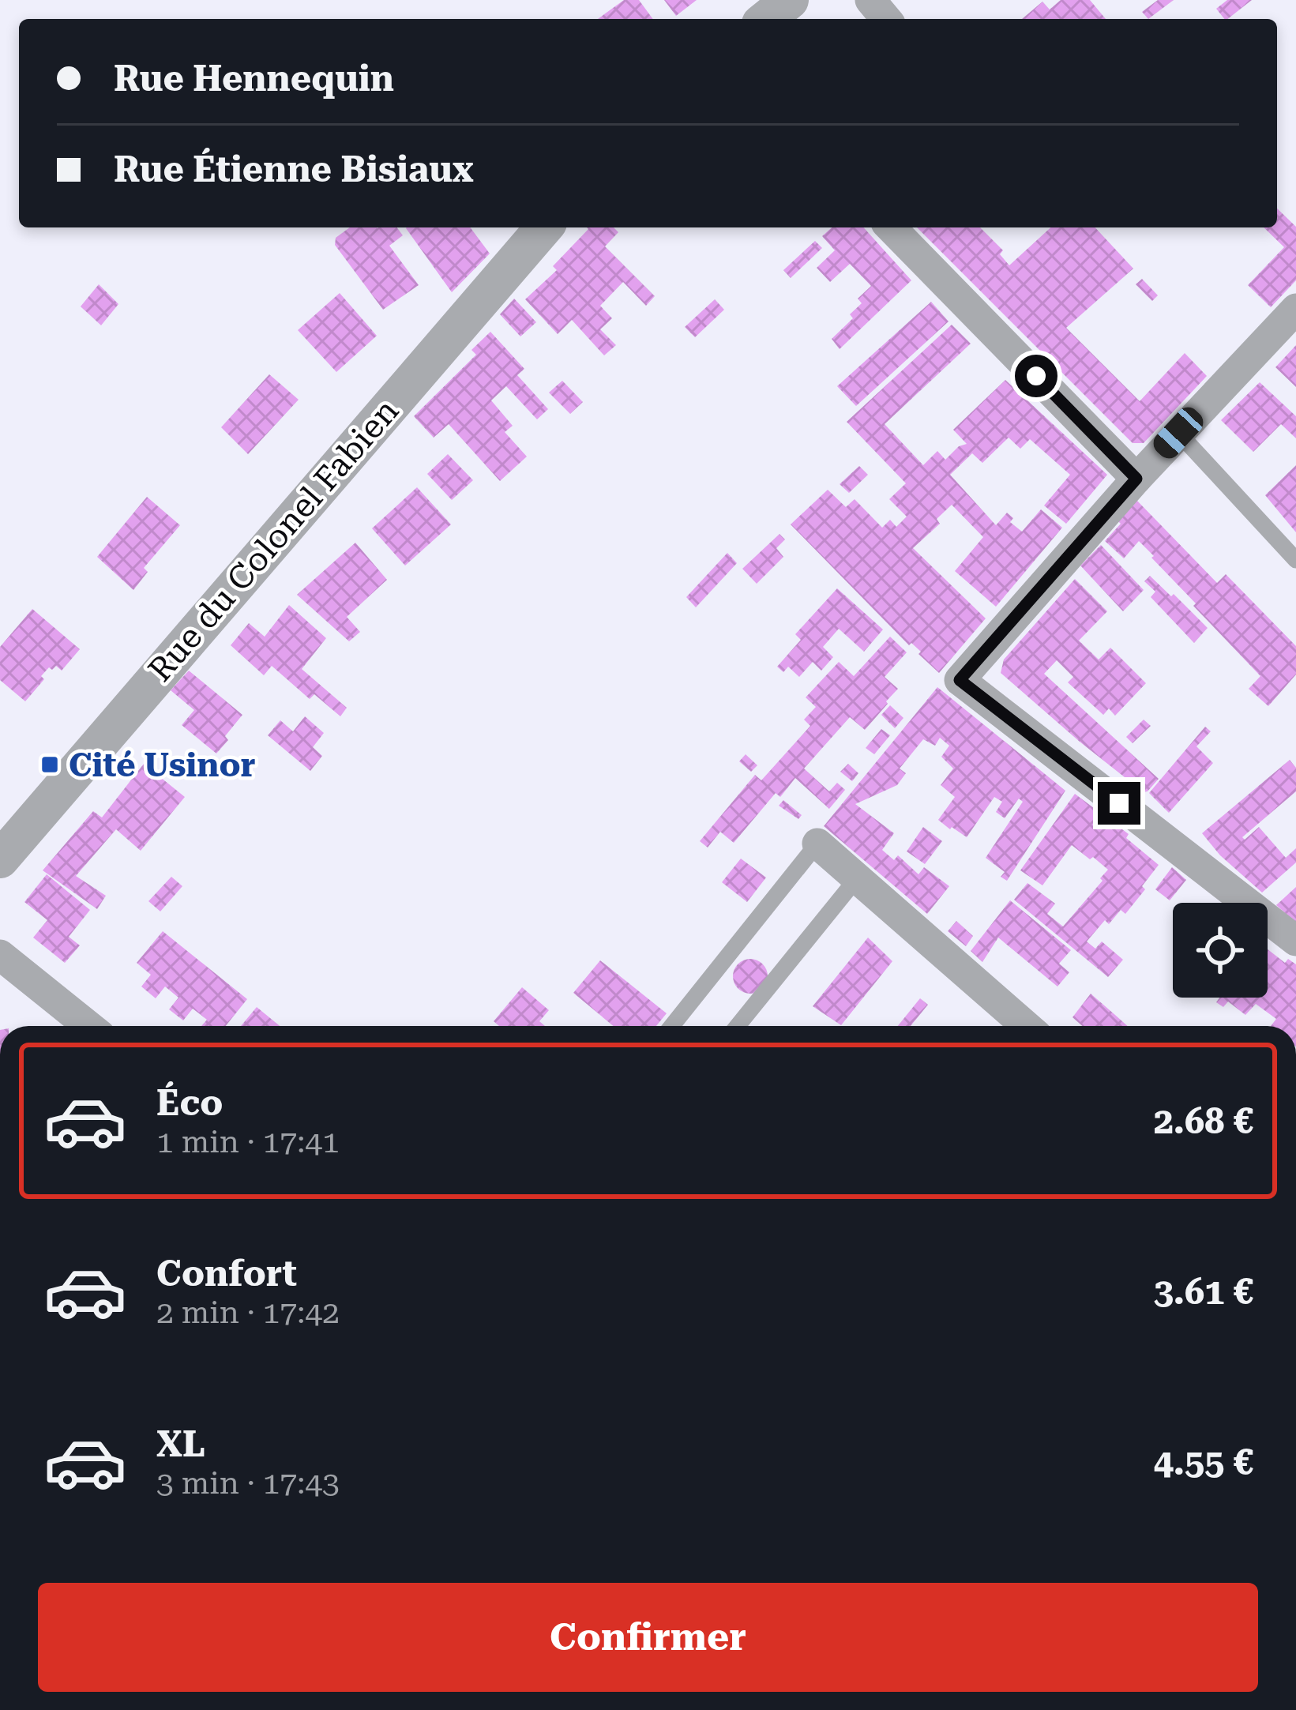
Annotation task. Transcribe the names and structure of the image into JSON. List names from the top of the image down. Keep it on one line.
{"streets":{"street":["Rue du Colonel Fabien"]},"places":{"transit":["Cité Usinor"]},"page":{"banner":["Rue Hennequin","Rue Étienne Bisiaux"],"list":[{"name":"Éco","note":"1 min · 17:41","value":"2.68 €"},{"name":"Confort","note":"2 min · 17:42","value":"3.61 €"},{"name":"XL","note":"3 min · 17:43","value":"4.55 €"}],"buttons":"Confirmer"}}
